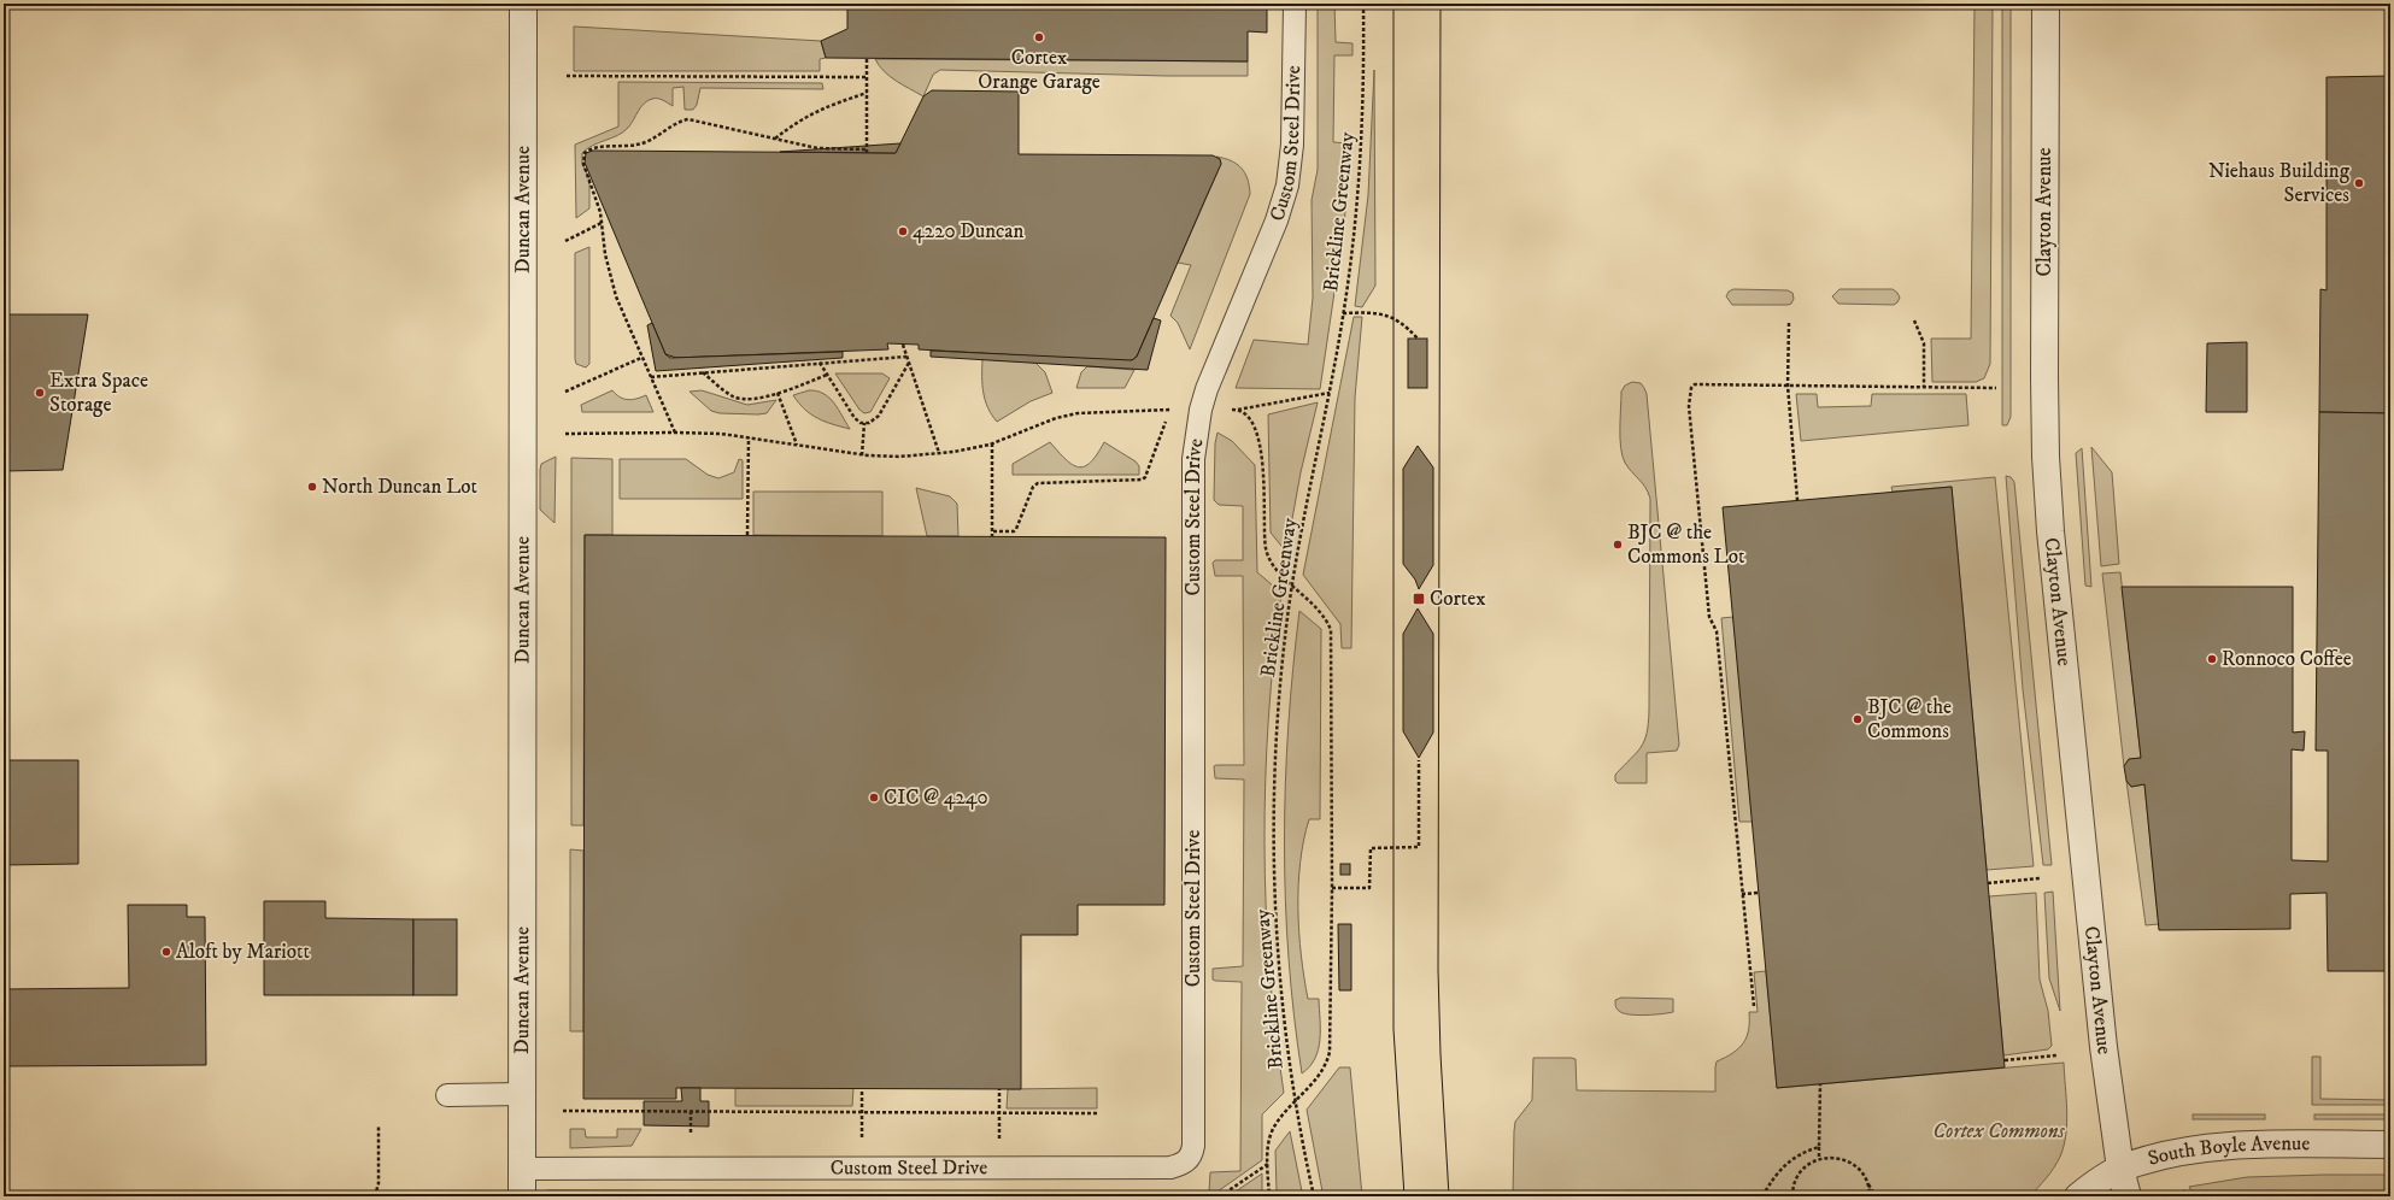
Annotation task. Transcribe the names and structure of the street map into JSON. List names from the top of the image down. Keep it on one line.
{"streets":{"street":["Duncan Avenue","Clayton Avenue","South Boyle Avenue"],"lane":["Custom Steel Drive"],"path":["Brickline Greenway"]},"crossings":[["Custom Steel Drive","Duncan Avenue"],["Clayton Avenue","South Boyle Avenue"]],"parks":["Cortex Commons"],"places":{"other":["Cortex Orange Garage","Niehaus Building Services","4220 Duncan","Extra Space Storage","North Duncan Lot","BJC @ the Commons Lot","Ronnoco Coffee","BJC @ the Commons","CIC @ 4240","Aloft by Mariott"],"transit":["Cortex"]}}
